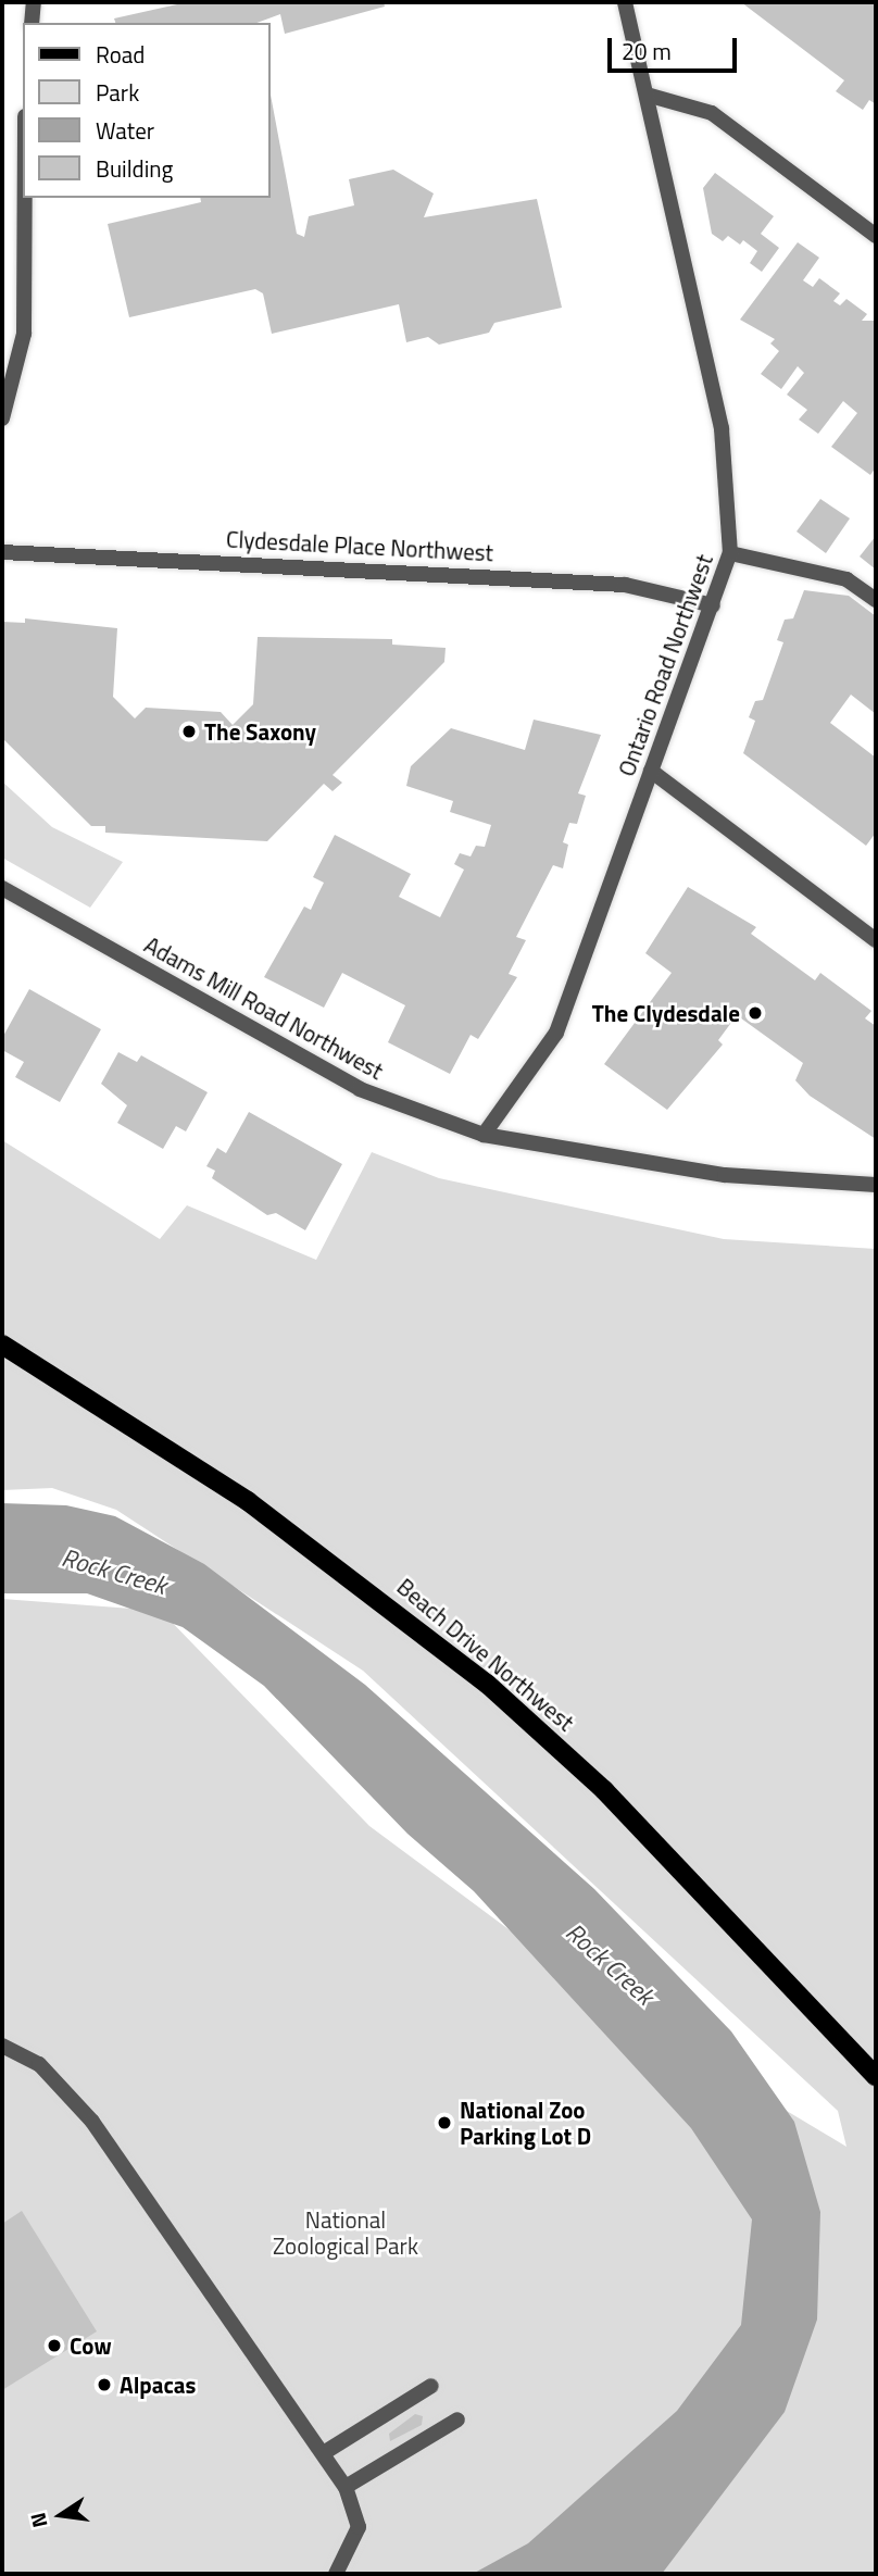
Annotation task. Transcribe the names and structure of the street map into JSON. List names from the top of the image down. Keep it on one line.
{"streets":{"main road":["Beach Drive Northwest"],"street":["Clydesdale Place Northwest","Ontario Road Northwest","Adams Mill Road Northwest"]},"crossings":[["Clydesdale Place Northwest","Ontario Road Northwest"],["Ontario Road Northwest","Adams Mill Road Northwest"]],"water":["Rock Creek"],"parks":["National Zoological Park"],"places":["The Saxony","The Clydesdale","National Zoo Parking Lot D","Cow","Alpacas"],"legend":["Road","Park","Water","Building"],"scale_bar":"20 m","north":"left"}
